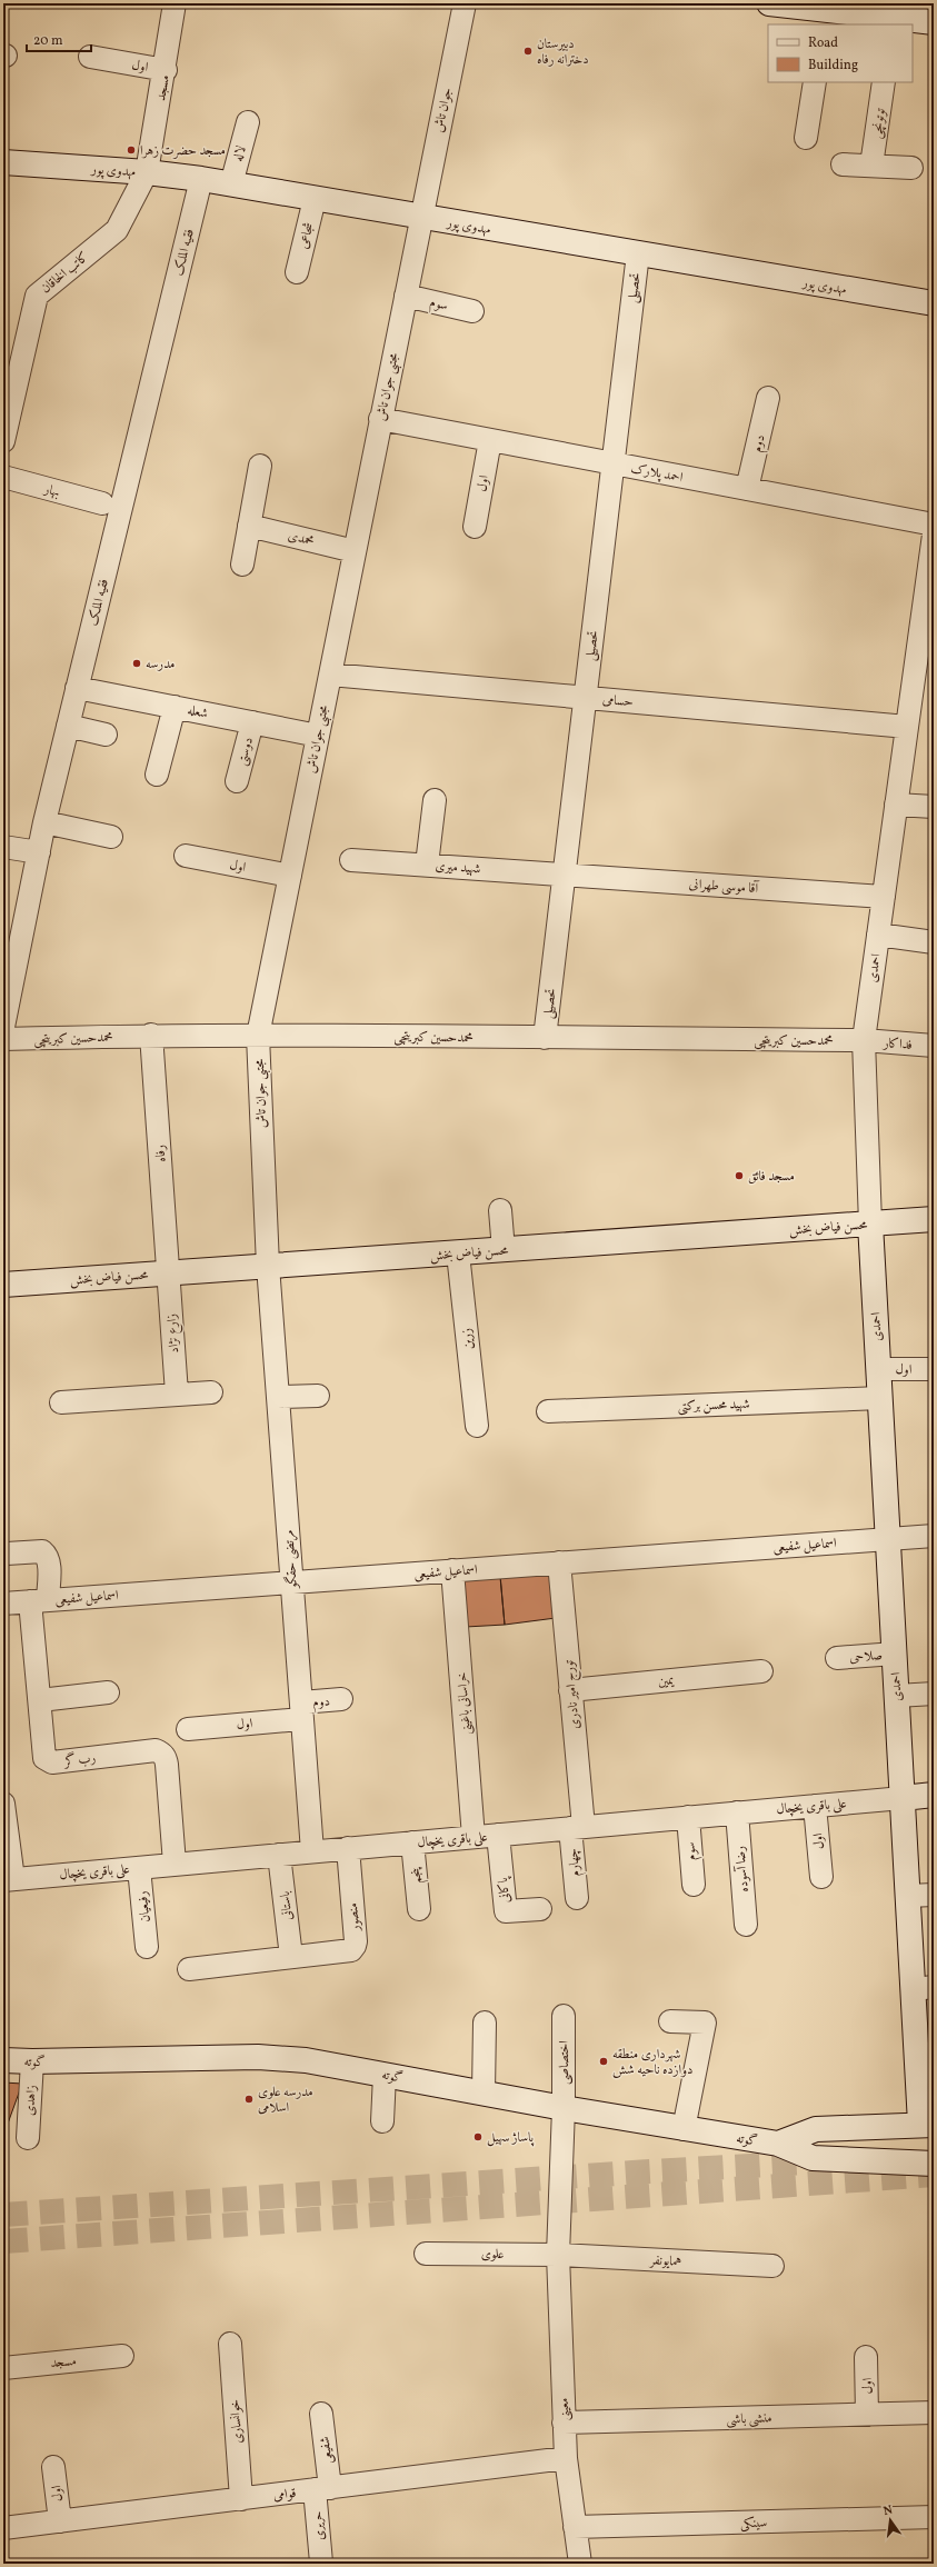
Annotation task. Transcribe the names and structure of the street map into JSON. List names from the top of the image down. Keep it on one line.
{"streets":{"street":["اول","مسجد","جوان تاش","توتونچی","لاله","مهدوی پور","شجاعی","فقیه الملک","کاتب الخاقان","تحصیلی","سوم","مجتبی جوان تاش","دوم","احمد پلارک","بهار","محمدی","حسامی","شعله","دوستی","شهید میری","آقا موسی طهرانی","احمدی","محمدحسین کبریتچی","فداکار","رفاه","محسن فیاض بخش","زارع نژاد","زرین","شهید محسن برکتی","اسماعیل شفیعی","مرتضی حقگو","صلاحی","یمین","تورج امیر نادری","خراسانی باغینی","رب گر","علی باقری یخچال","چهارم","رضا آسوده","پنجم","پاکانی","باستانی","رفیعیان","منصور","گوته","اختصاصی","زاهدی","علوی","همایونفر","معینی","منشی باشی","خوانساری","شفیعی","قوامی","سینکی","حریری"]},"crossings":[["اول","مسجد"],["اول","مجتبی جوان تاش"],["اول","دوم"],["اول","احمد پلارک"],["اول","احمدی"],["اول","مرتضی حقگو"],["اول","علی باقری یخچال"],["اول","منشی باشی"],["اول","قوامی"],["مسجد","مهدوی پور"],["مسجد","کاتب الخاقان"],["جوان تاش","مهدوی پور"],["جوان تاش","مجتبی جوان تاش"],["لاله","مهدوی پور"],["مهدوی پور","شجاعی"],["مهدوی پور","فقیه الملک"],["مهدوی پور","کاتب الخاقان"],["مهدوی پور","تحصیلی"],["مهدوی پور","مجتبی جوان تاش"],["فقیه الملک","شعله"],["تحصیلی","احمد پلارک"],["تحصیلی","حسامی"],["تحصیلی","شهید میری"],["تحصیلی","آقا موسی طهرانی"],["تحصیلی","محمدحسین کبریتچی"],["سوم","مجتبی جوان تاش"],["سوم","علی باقری یخچال"],["مجتبی جوان تاش","احمد پلارک"],["مجتبی جوان تاش","محمدی"],["مجتبی جوان تاش","حسامی"],["مجتبی جوان تاش","شعله"],["مجتبی جوان تاش","محمدحسین کبریتچی"],["مجتبی جوان تاش","محسن فیاض بخش"],["مجتبی جوان تاش","مرتضی حقگو"],["دوم","احمد پلارک"],["دوم","مرتضی حقگو"],["حسامی","احمدی"],["شعله","دوستی"],["شهید میری","آقا موسی طهرانی"],["آقا موسی طهرانی","احمدی"],["احمدی","محمدحسین کبریتچی"],["احمدی","فداکار"],["احمدی","محسن فیاض بخش"],["احمدی","شهید محسن برکتی"],["احمدی","اسماعیل شفیعی"],["احمدی","صلاحی"],["احمدی","علی باقری یخچال"],["احمدی","گوته"],["محمدحسین کبریتچی","فداکار"],["محمدحسین کبریتچی","رفاه"],["رفاه","محسن فیاض بخش"],["رفاه","زارع نژاد"],["محسن فیاض بخش","زارع نژاد"],["محسن فیاض بخش","زرین"],["محسن فیاض بخش","مرتضی حقگو"],["اسماعیل شفیعی","مرتضی حقگو"],["اسماعیل شفیعی","تورج امیر نادری"],["اسماعیل شفیعی","خراسانی باغینی"],["اسماعیل شفیعی","رب گر"],["مرتضی حقگو","علی باقری یخچال"],["یمین","تورج امیر نادری"],["تورج امیر نادری","علی باقری یخچال"],["تورج امیر نادری","چهارم"],["خراسانی باغینی","علی باقری یخچال"],["رب گر","علی باقری یخچال"],["علی باقری یخچال","چهارم"],["علی باقری یخچال","رضا آسوده"],["علی باقری یخچال","پنجم"],["علی باقری یخچال","پاکانی"],["علی باقری یخچال","باستانی"],["علی باقری یخچال","رفیعیان"],["علی باقری یخچال","منصور"],["باستانی","منصور"],["گوته","اختصاصی"],["گوته","زاهدی"],["اختصاصی","علوی"],["اختصاصی","همایونفر"],["اختصاصی","معینی"],["علوی","همایونفر"],["علوی","معینی"],["همایونفر","معینی"],["معینی","منشی باشی"],["معینی","قوامی"],["معینی","سینکی"],["خوانساری","قوامی"],["شفیعی","قوامی"],["شفیعی","حریری"],["قوامی","حریری"]],"places":["دبیرستان دخترانه رفاه","مسجد حضرت زهرا","مدرسه","مسجد فائق","شهرداری منطقه دوازده ناحیه شش","مدرسه علوی اسلامی","پاساژ سهیل"],"legend":["Road","Building"],"scale_bar":"20 m","north":"top"}
